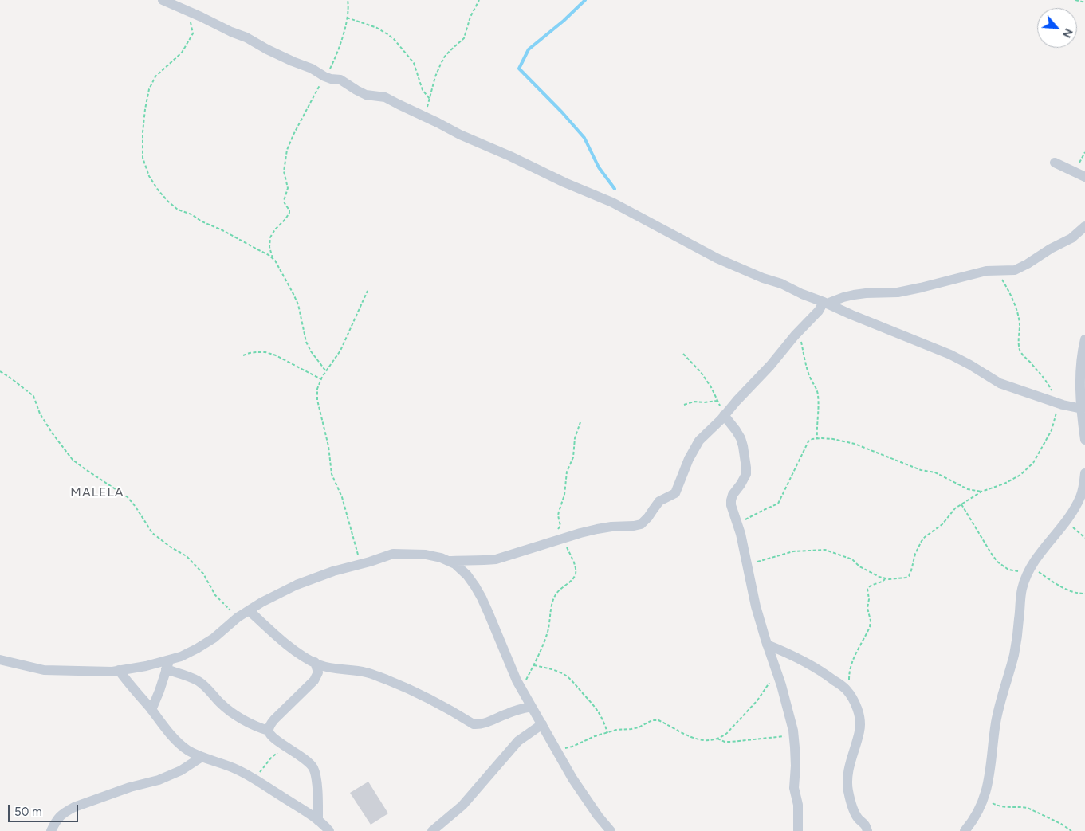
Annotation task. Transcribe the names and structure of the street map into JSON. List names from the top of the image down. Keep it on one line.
{"districts":["MALELA"],"scale_bar":"50 m","north":"bottom right"}
